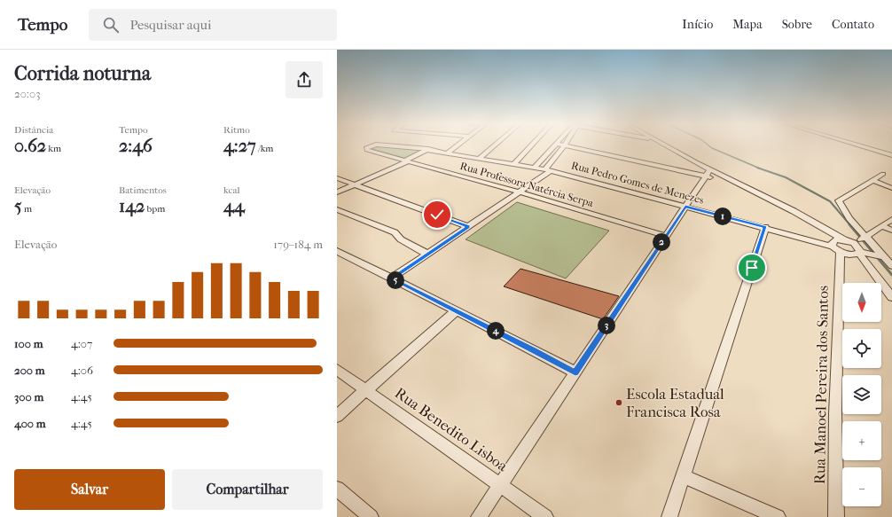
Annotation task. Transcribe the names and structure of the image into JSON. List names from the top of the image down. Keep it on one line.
{"streets":{"street":["Rua Pedro Gomes de Menezes","Rua Professora Natércia Serpa","Rua Manoel Pereira dos Santos","Rua Benedito Lisboa"]},"crossings":[["Rua Pedro Gomes de Menezes","Rua Professora Natércia Serpa"],["Rua Pedro Gomes de Menezes","Rua Manoel Pereira dos Santos"]],"places":["Escola Estadual Francisca Rosa"],"north":"bottom","page":{"header":"Tempo","search":"Pesquisar aqui","nav":["Início","Mapa","Sobre","Contato"],"heading":["Corrida noturna","20:03"],"stats":[["Distância","0.62 km"],["Tempo","2:46"],["Ritmo","4:27 /km"],["Elevação","5 m"],["Batimentos","142 bpm"],["kcal","44"]],"pins":["1","2","5","3","4"],"chart":["Elevação","179–184 m"],"map_buttons":["+","−"],"list":[{"name":"100 m","note":"4:07"},{"name":"200 m","note":"4:06"},{"name":"300 m","note":"4:45"},{"name":"400 m","note":"4:45"}],"buttons":["Salvar","Compartilhar"]}}
